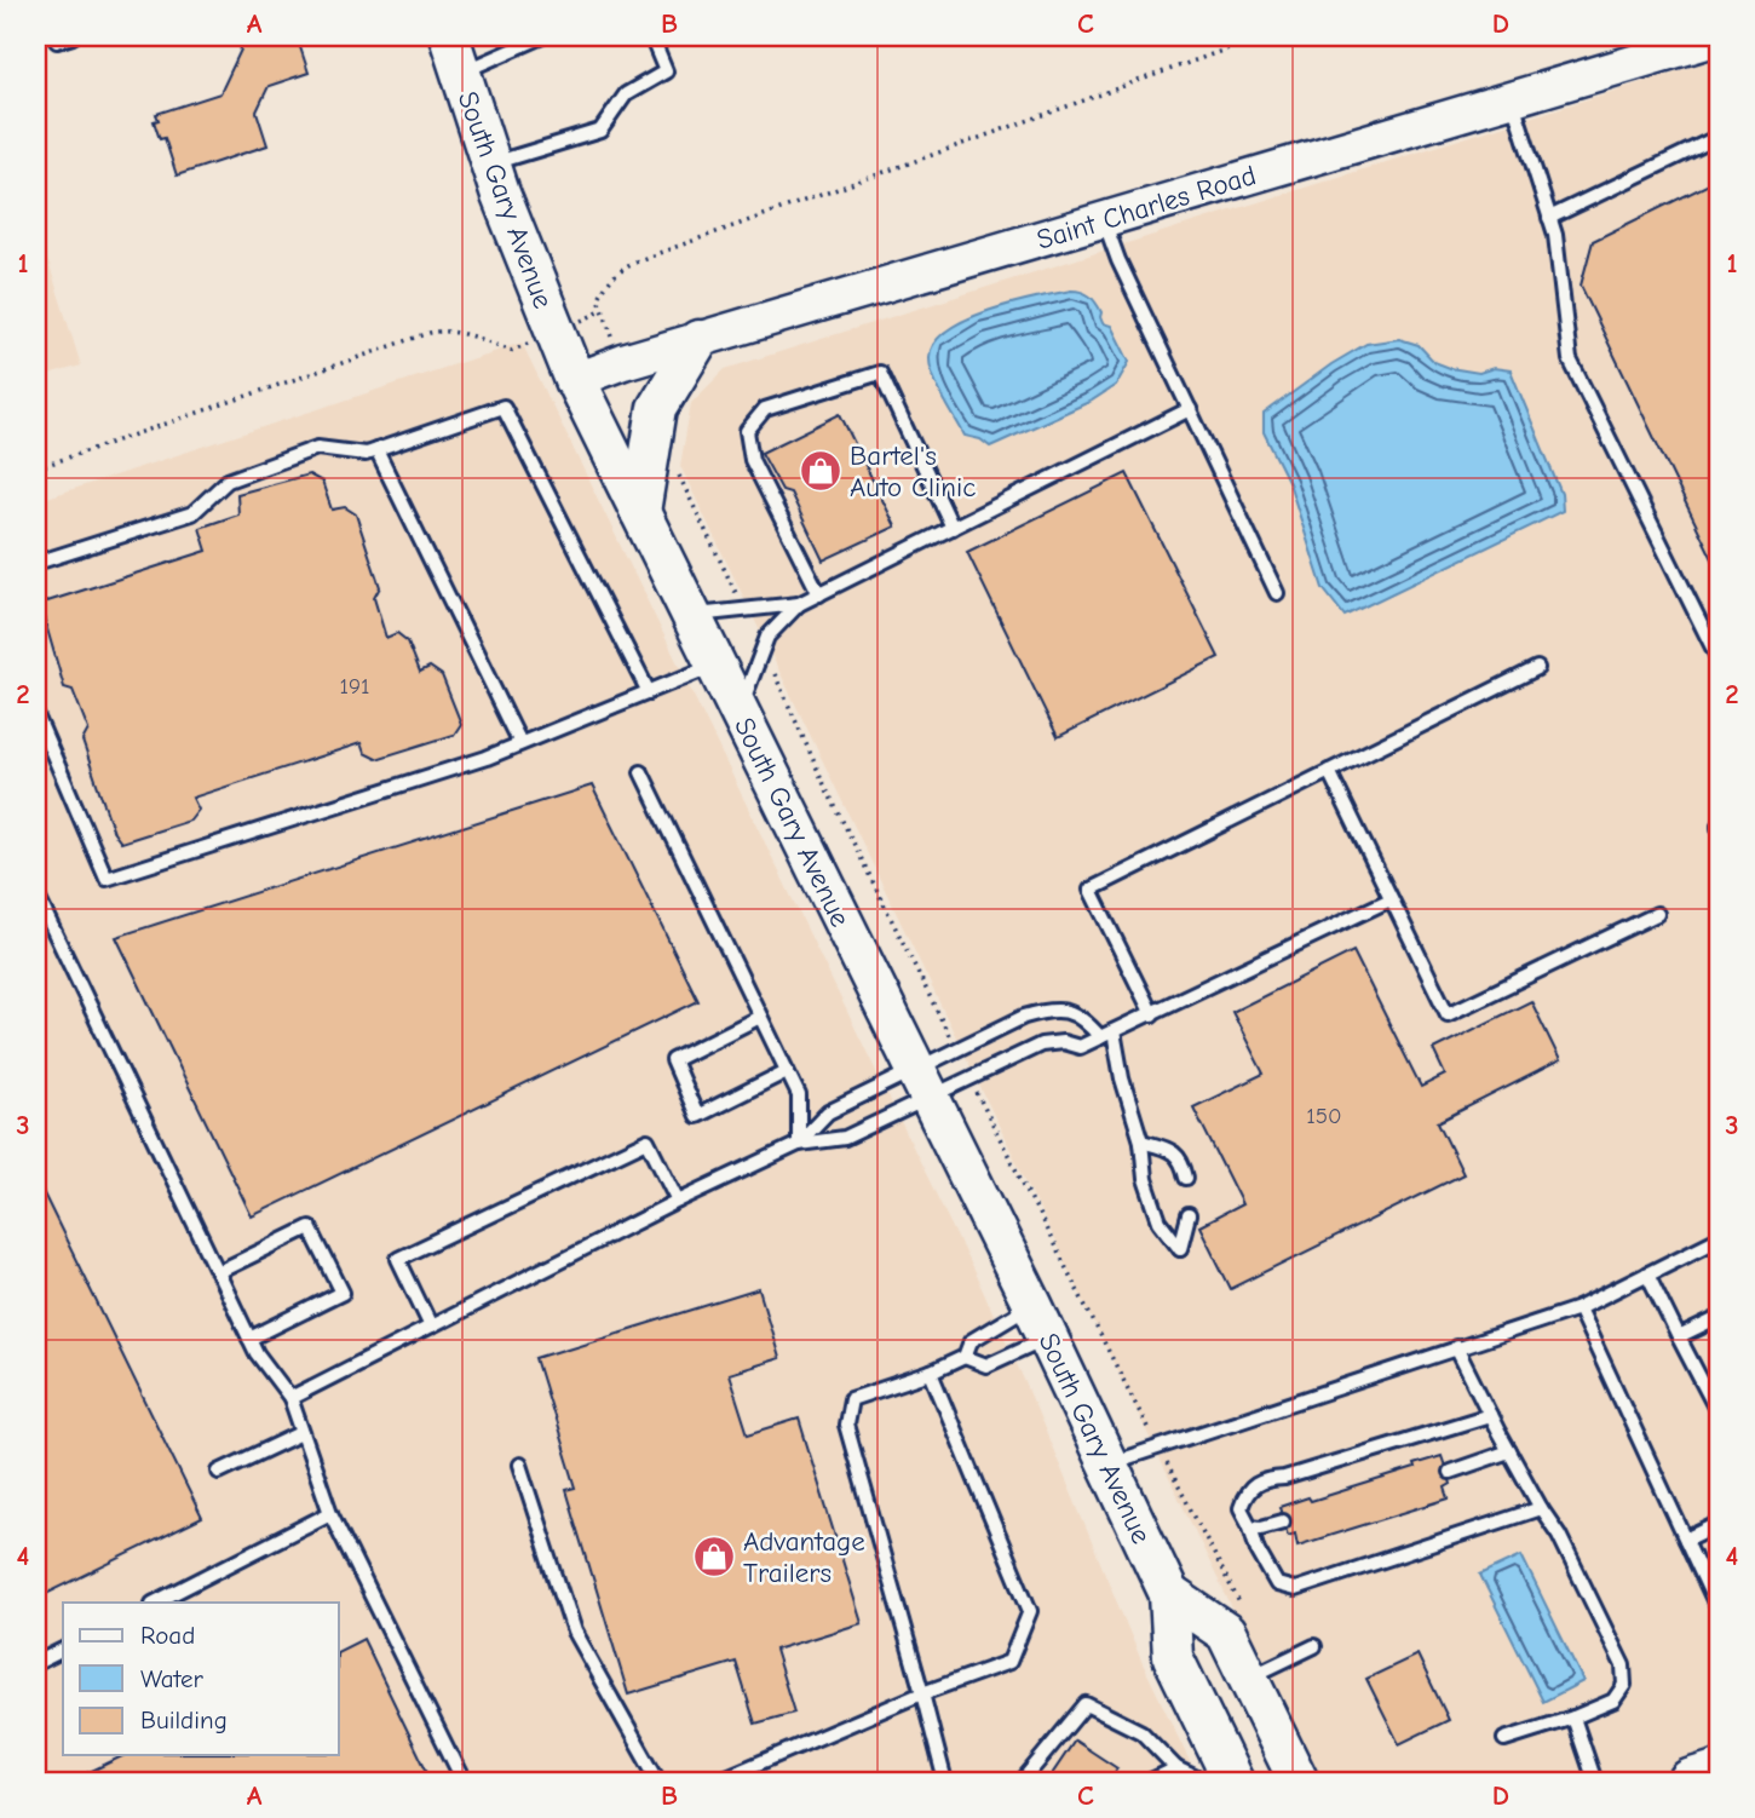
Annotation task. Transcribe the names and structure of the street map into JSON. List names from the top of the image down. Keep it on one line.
{"streets":{"main road":["South Gary Avenue"],"street":["Saint Charles Road"]},"crossings":[["South Gary Avenue","Saint Charles Road"]],"places":{"shop":["Bartel's Auto Clinic","Advantage Trailers"]},"house_numbers":["191","150"],"legend":["Road","Water","Building"],"grid":{"columns":["A","B","C","D"],"rows":["1","2","3","4"]}}
